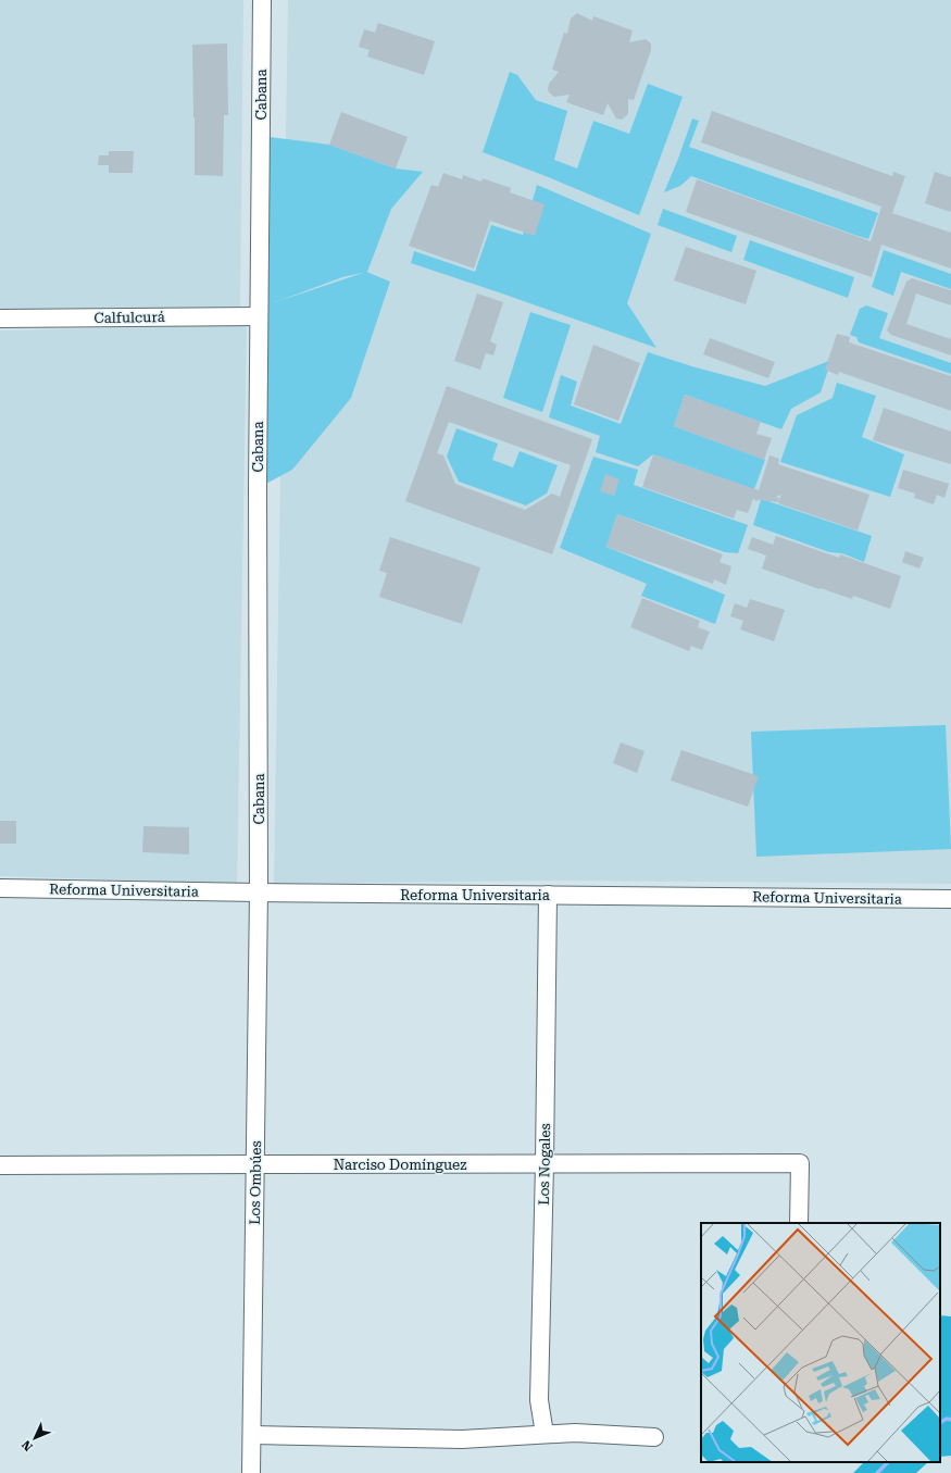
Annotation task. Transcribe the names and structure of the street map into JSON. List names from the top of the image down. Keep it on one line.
{"streets":{"street":["Cabana","Calfulcurá","Reforma Universitaria","Narciso Domínguez","Los Nogales","Los Ombúes"]},"crossings":[["Cabana","Calfulcurá"],["Cabana","Reforma Universitaria"],["Cabana","Los Ombúes"],["Reforma Universitaria","Los Nogales"],["Reforma Universitaria","Los Ombúes"],["Narciso Domínguez","Los Nogales"],["Narciso Domínguez","Los Ombúes"]],"north":"bottom left"}
